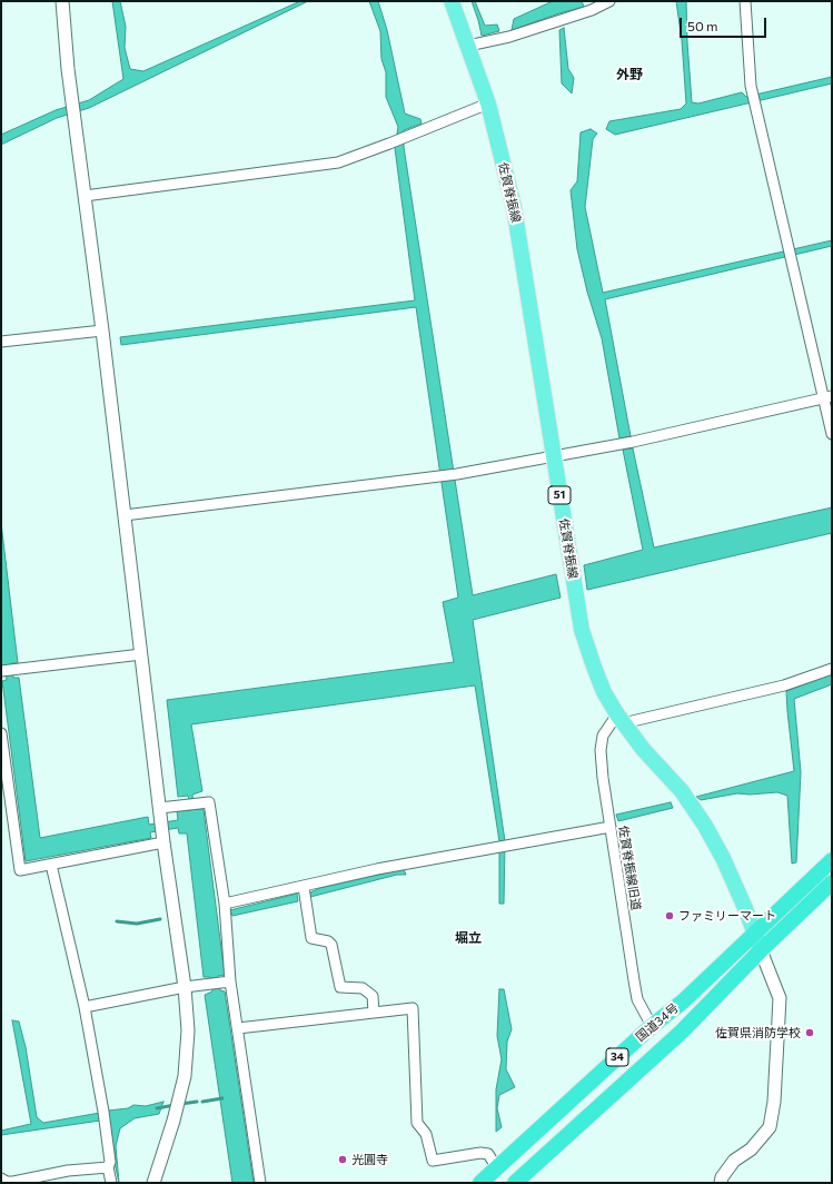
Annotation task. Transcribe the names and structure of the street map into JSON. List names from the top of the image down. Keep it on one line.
{"streets":{"highway":["国道34号","34"],"main road":["佐賀脊振線","51"],"street":["佐賀脊振線旧道"]},"crossings":[["佐賀脊振線","佐賀脊振線旧道"],["佐賀脊振線","国道34号"],["佐賀脊振線旧道","国道34号"]],"districts":["外野","堀立"],"places":["ファミリーマート","佐賀県消防学校","光圓寺"],"scale_bar":"50 m"}
